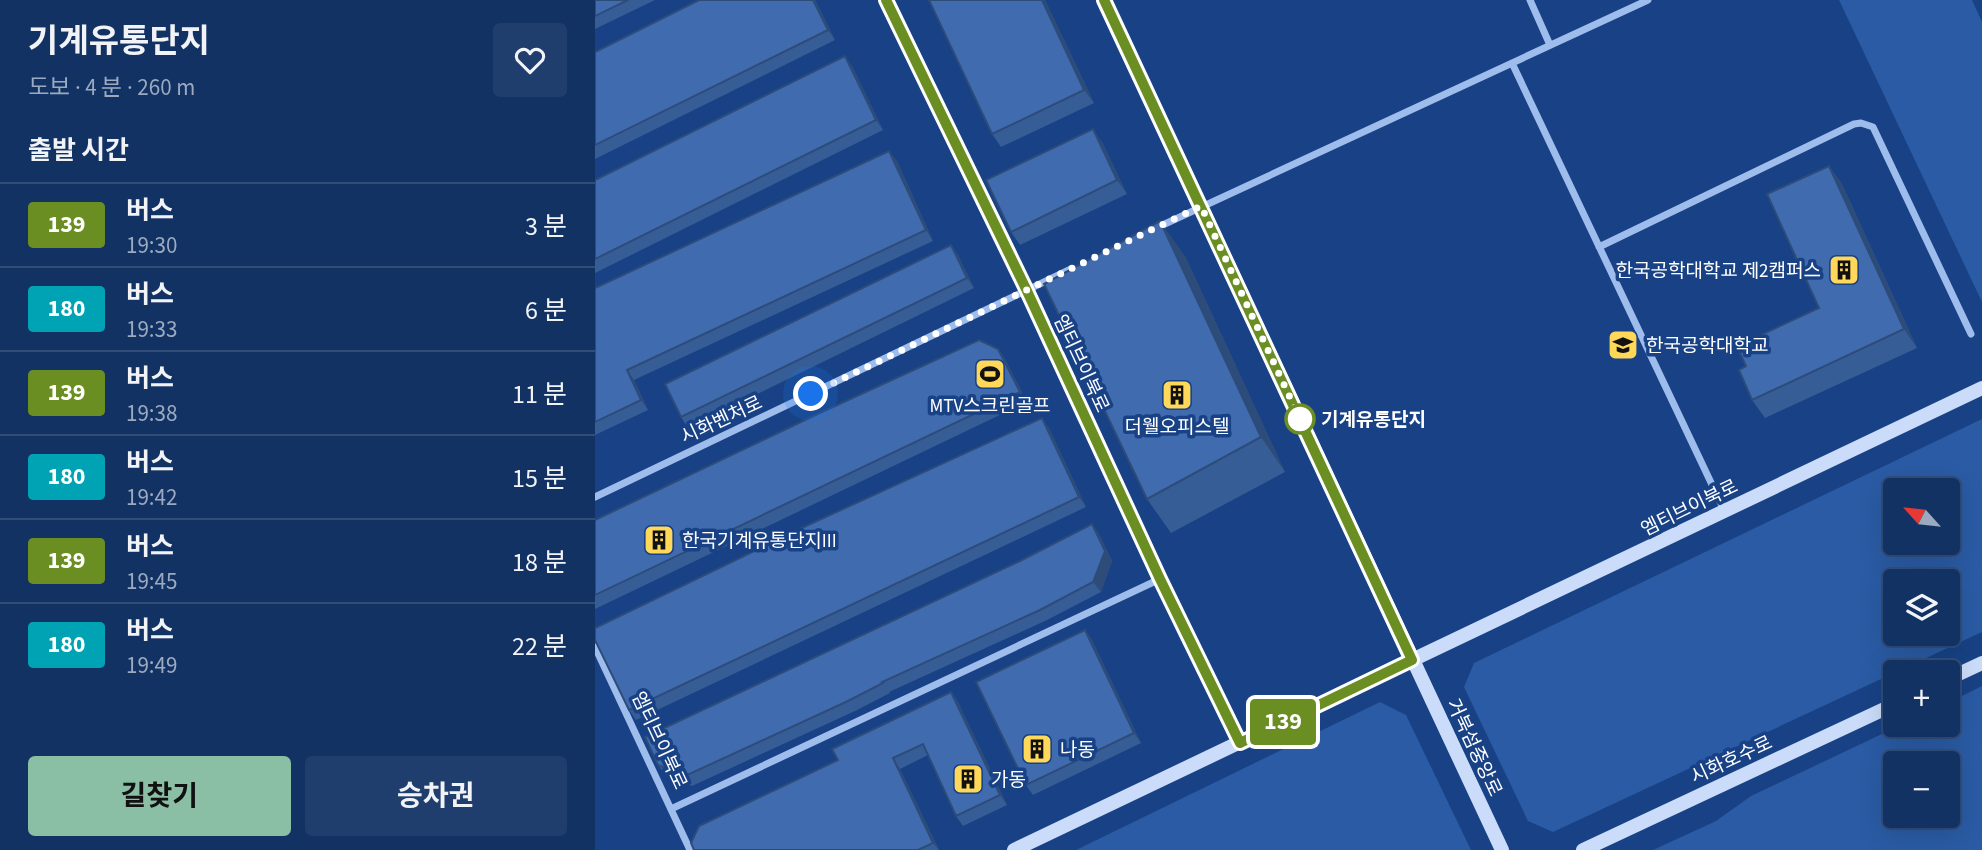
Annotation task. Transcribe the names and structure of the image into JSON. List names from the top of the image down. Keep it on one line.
{"streets":{"street":["엠티브이북로","시화벤처로","거북섬중앙로","시화호수로"]},"crossings":[["엠티브이북로","시화벤처로"],["엠티브이북로","거북섬중앙로"]],"places":{"building":["한국공학대학교 제2캠퍼스","더웰오피스텔","한국기계유통단지III","나동","가동"],"school or university":["한국공학대학교"],"sports":["MTV스크린골프"],"other":["기계유통단지"]},"lines":["bus line 139"],"north":"top left","page":{"heading":[["기계유통단지","도보 · 4 분 · 260 m"],"출발 시간"],"on_map":"139","list":[{"mark":"139","name":"버스","note":"19:30","value":"3 분"},{"mark":"180","name":"버스","note":"19:33","value":"6 분"},{"mark":"139","name":"버스","note":"19:38","value":"11 분"},{"mark":"180","name":"버스","note":"19:42","value":"15 분"},{"mark":"139","name":"버스","note":"19:45","value":"18 분"},{"mark":"180","name":"버스","note":"19:49","value":"22 분"}],"map_buttons":["+","−"],"buttons":["길찾기","승차권"]}}
